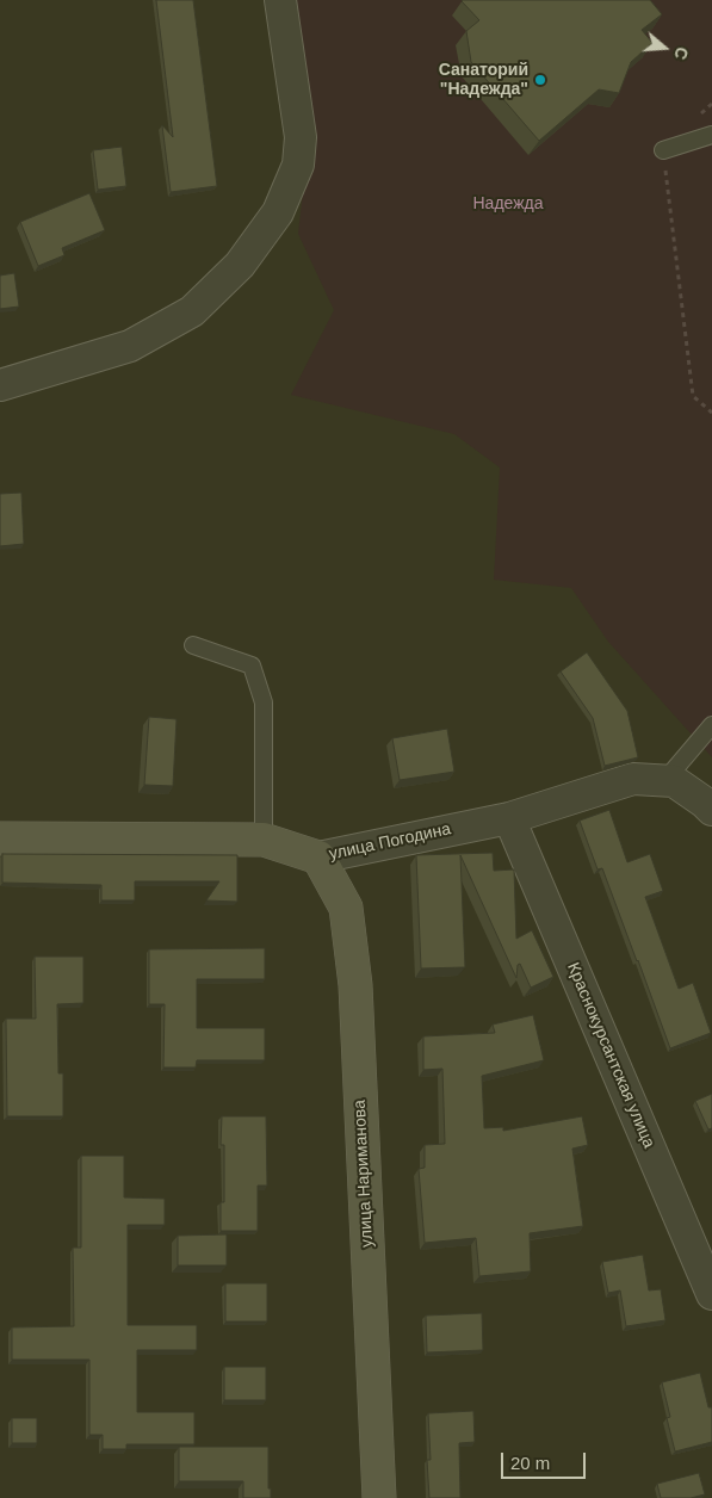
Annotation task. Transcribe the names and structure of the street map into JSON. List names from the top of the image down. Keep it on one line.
{"streets":{"street":["улица Погодина","Краснокурсантская улица","улица Нариманова"]},"crossings":[["улица Погодина","Краснокурсантская улица"],["улица Погодина","улица Нариманова"]],"parks":["Надежда"],"places":["Санаторий \"Надежда\""],"scale_bar":"20 m","north":"right"}
